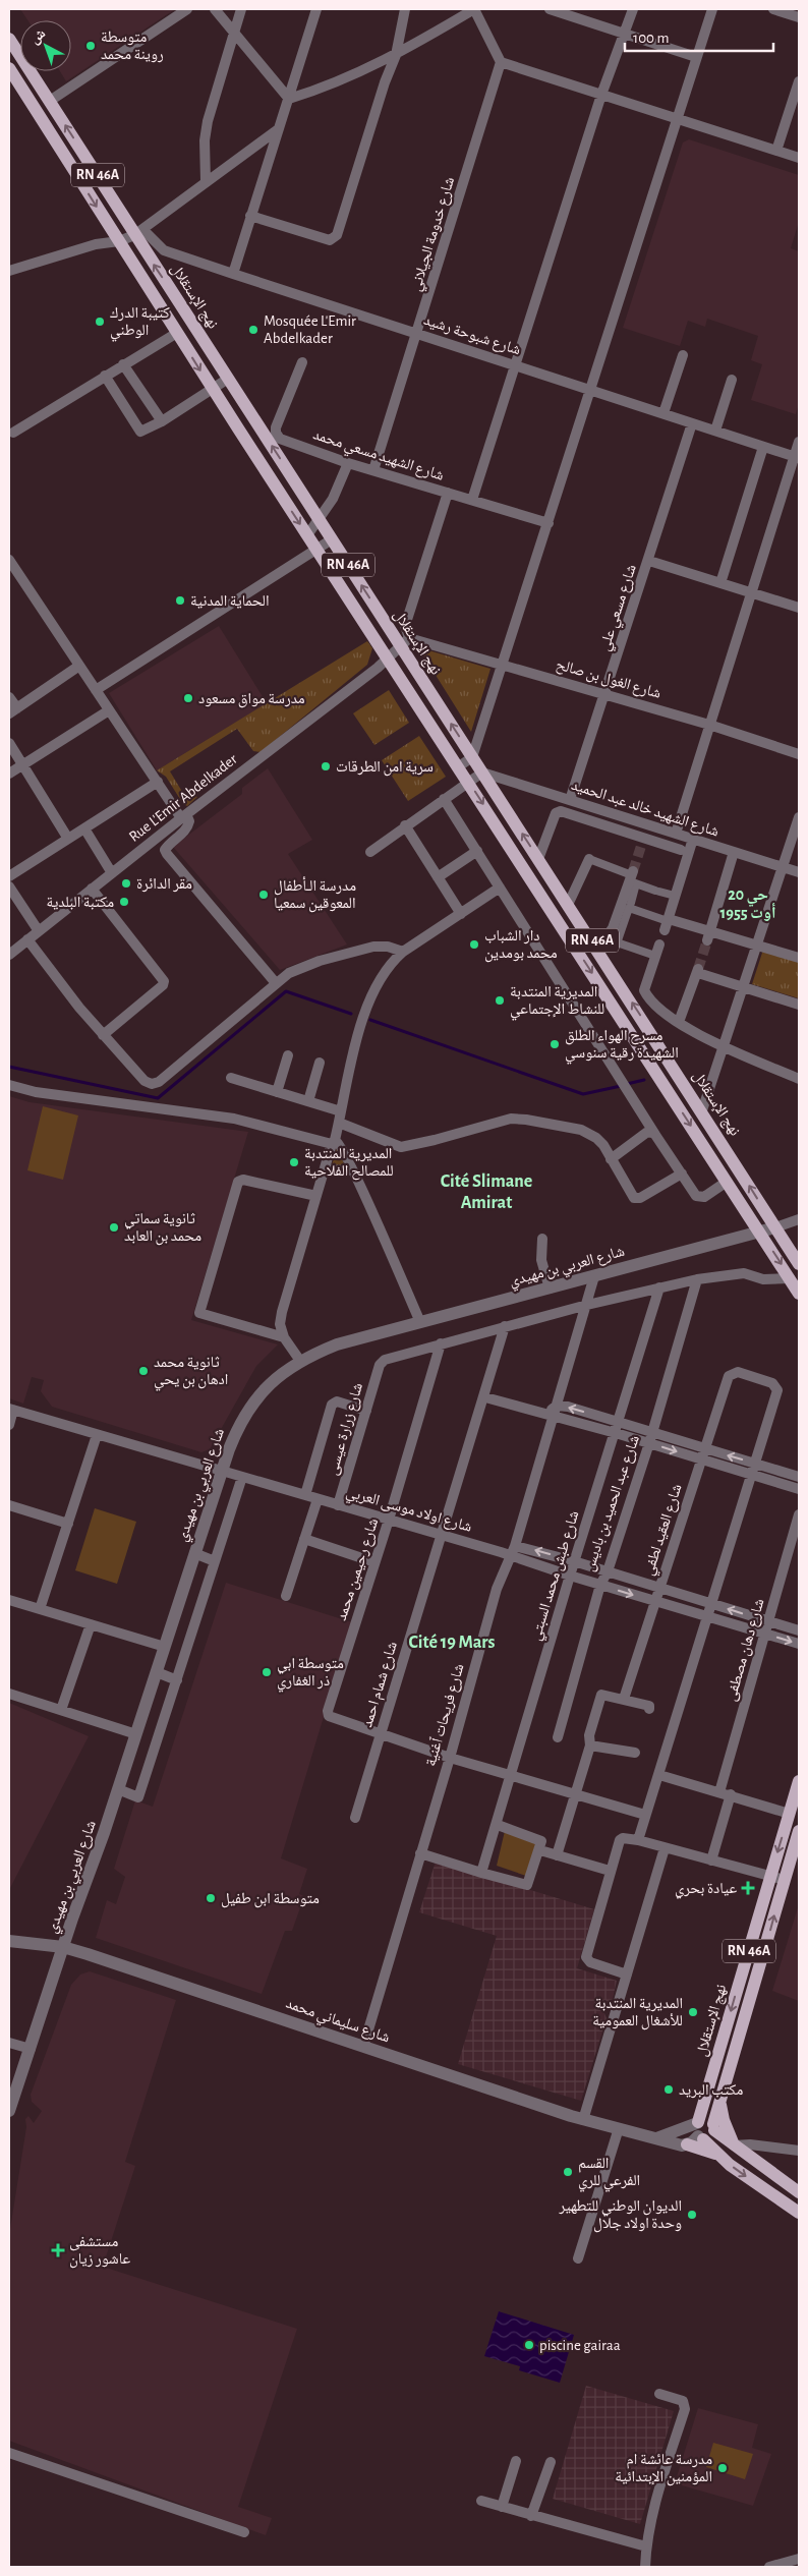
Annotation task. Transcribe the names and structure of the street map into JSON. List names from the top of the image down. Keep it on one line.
{"streets":{"main road":["RN 46A","نهج الإستقلال"],"street":["شارع خدومة الجيلاني","شارع شبوحة رشيد","شارع الشهيد مسعي محمد","شارع مسعي علي","شارع الغول بن صالح","Rue L'Emir Abdelkader","شارع الشهيد خالد عبد الحميد","شارع العربي بن مهيدي","شارع زرارة عيسى","شارع عبد الحميد بن باديس","شارع اولاد موسى العربي","شارع العقيد لطفي","شارع رحيمين محمد","شارع طبش محمد السبتي","شارع دهان مصطفى","شارع شمام احمد","شارع فريحات ٱغنية","شارع سليماني محمد"]},"crossings":[["RN 46A","Rue L'Emir Abdelkader"],["RN 46A","شارع العربي بن مهيدي"],["شارع خدومة الجيلاني","شارع شبوحة رشيد"],["شارع خدومة الجيلاني","شارع الشهيد مسعي محمد"],["نهج الإستقلال","شارع شبوحة رشيد"],["نهج الإستقلال","شارع الغول بن صالح"],["نهج الإستقلال","Rue L'Emir Abdelkader"],["نهج الإستقلال","شارع الشهيد خالد عبد الحميد"],["نهج الإستقلال","شارع العربي بن مهيدي"],["شارع شبوحة رشيد","شارع مسعي علي"],["شارع مسعي علي","شارع الغول بن صالح"],["شارع مسعي علي","شارع الشهيد خالد عبد الحميد"],["شارع الغول بن صالح","Rue L'Emir Abdelkader"],["شارع العربي بن مهيدي","شارع اولاد موسى العربي"],["شارع العربي بن مهيدي","شارع فريحات ٱغنية"],["شارع العربي بن مهيدي","شارع سليماني محمد"],["شارع زرارة عيسى","شارع اولاد موسى العربي"],["شارع زرارة عيسى","شارع رحيمين محمد"],["شارع عبد الحميد بن باديس","شارع اولاد موسى العربي"],["شارع اولاد موسى العربي","شارع العقيد لطفي"],["شارع اولاد موسى العربي","شارع رحيمين محمد"],["شارع اولاد موسى العربي","شارع طبش محمد السبتي"],["شارع اولاد موسى العربي","شارع دهان مصطفى"],["شارع اولاد موسى العربي","شارع شمام احمد"],["شارع اولاد موسى العربي","شارع فريحات ٱغنية"],["شارع رحيمين محمد","شارع شمام احمد"],["شارع فريحات ٱغنية","شارع سليماني محمد"]],"districts":["حي 20 أوت 1955","Cité Slimane Amirat","Cité 19 Mars"],"places":{"other":["متوسطة روينة محمد","كتيبة الدرك الوطني","Mosquée L'Emir Abdelkader","الحماية المدنية","مدرسة مواق مسعود","سرية امن الطرقات","مقر الدائرة","مدرسة الـأطفال المعوقين سمعيا","مكتبة البلدية","دار الشباب محمد بومدين","المديرية المنتدبة للنشاط الإجتماعي","مسرح الهواء الطلق الشهيدة رقية سنوسي","المديرية المنتدبة للمصالح الفلاحية","ثانوية سماتي محمد بن العابد","ثانوية محمد ادهان بن يحي","متوسطة ابي ذر الغفاري","متوسطة ابن طفيل","المديرية المنتدبة للأشغال العمومية","مكتب البريد","القسم الفرعي للري","الديوان الوطني للتطهير وحدة اولاد جلال","piscine gairaa","مدرسة عائشة ام المؤمنين الإبتدائية"],"health":["عيادة بحري","مستشفى عاشور زيان"]},"scale_bar":"100 m","north":"top left"}
